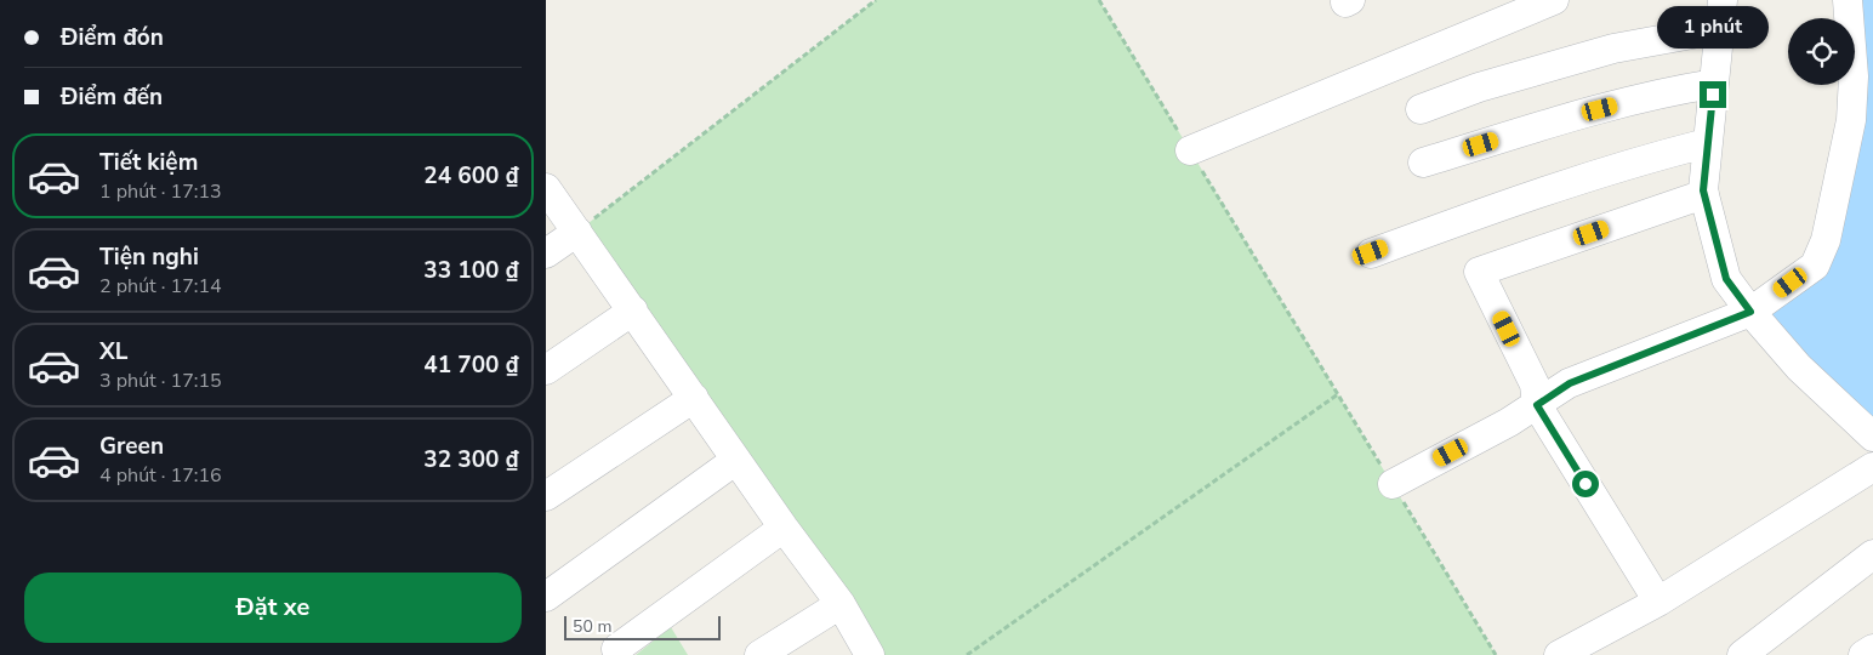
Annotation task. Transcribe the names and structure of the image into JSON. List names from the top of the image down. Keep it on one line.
{"scale_bar":"50 m","page":{"banner":["Điểm đón","Điểm đến"],"bubble":"1 phút","list":[{"name":"Tiết kiệm","note":"1 phút · 17:13","value":"24 600 ₫"},{"name":"Tiện nghi","note":"2 phút · 17:14","value":"33 100 ₫"},{"name":"XL","note":"3 phút · 17:15","value":"41 700 ₫"},{"name":"Green","note":"4 phút · 17:16","value":"32 300 ₫"}],"buttons":"Đặt xe","scale":"50 m"}}
